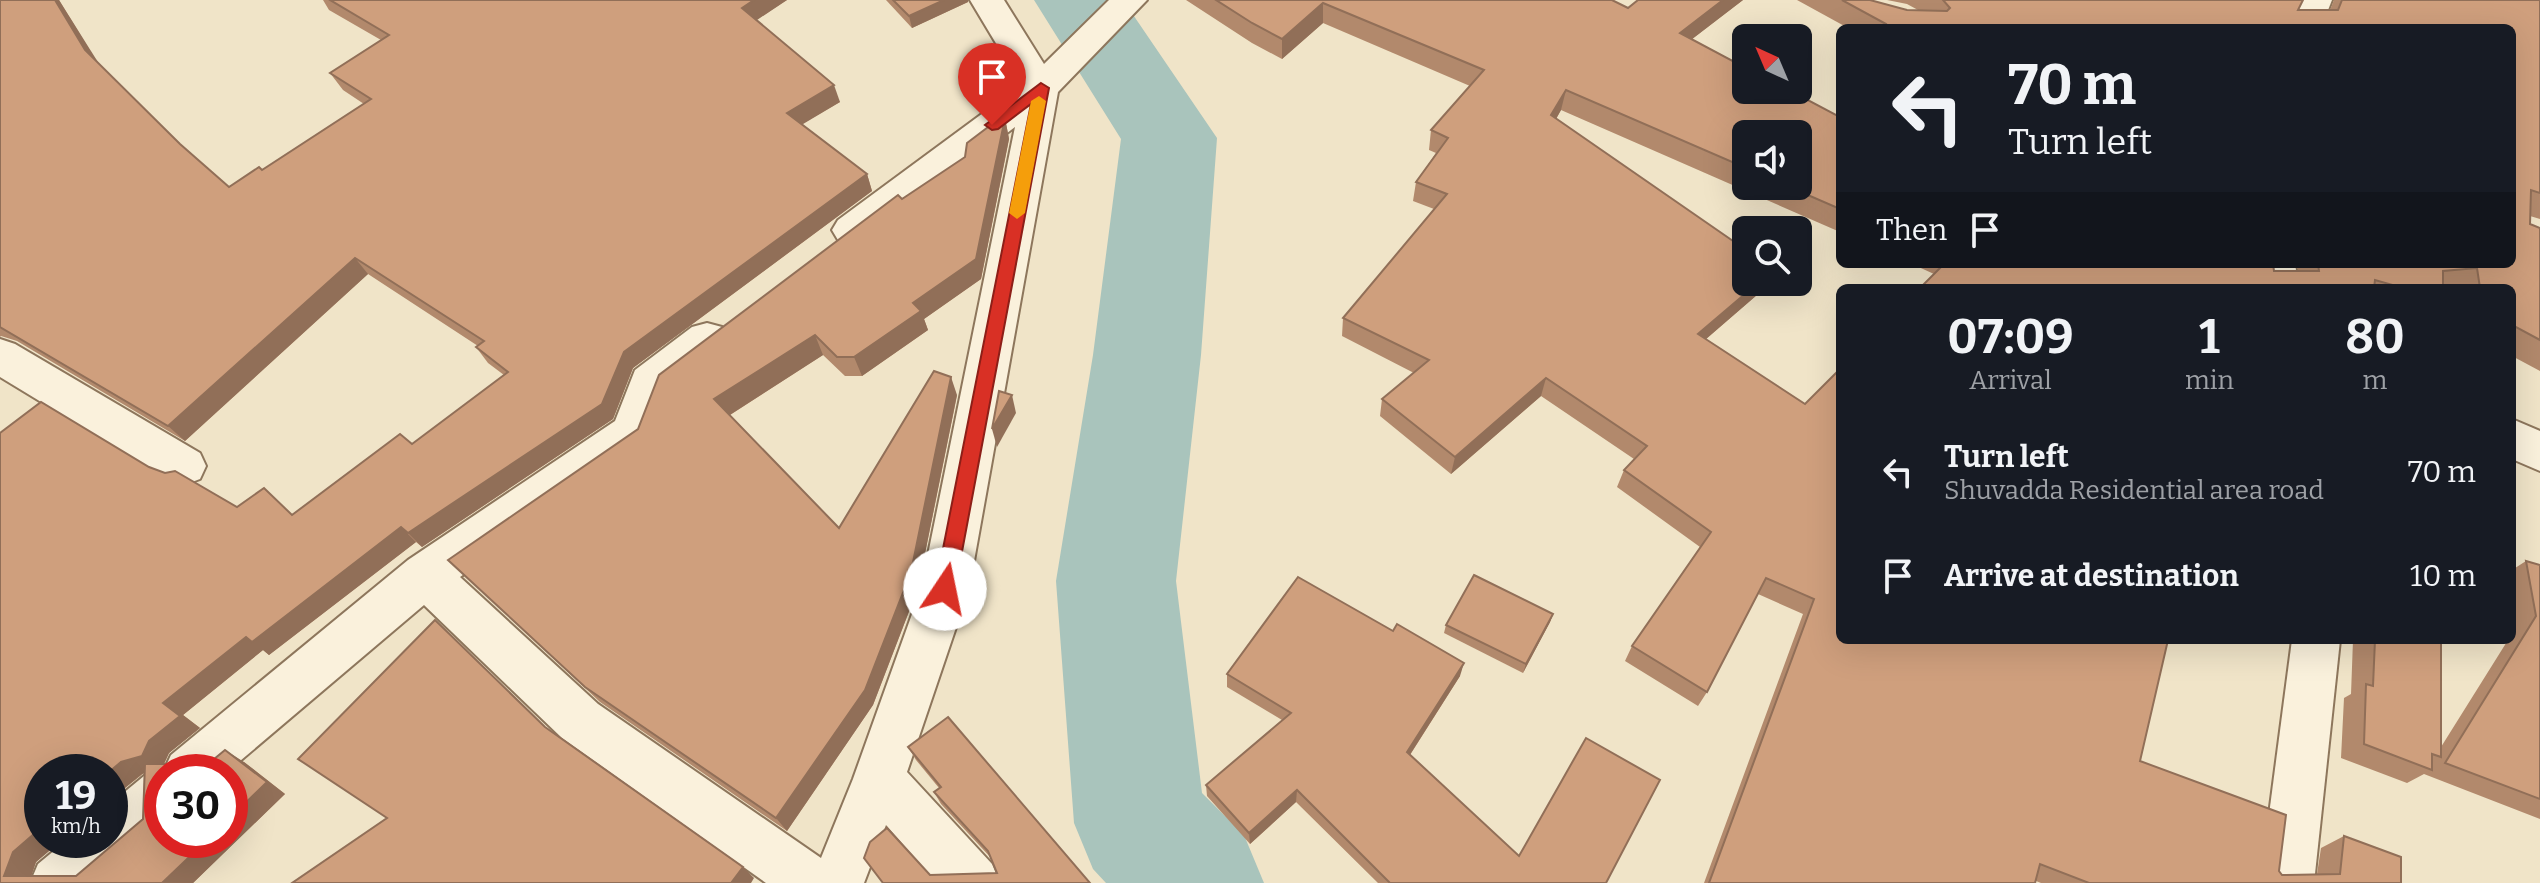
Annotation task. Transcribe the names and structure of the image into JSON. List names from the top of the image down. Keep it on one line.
{"north":"top left","page":{"turn":["70 m","Turn left"],"then":"Then","eta":["07:09","Arrival","1","min","80","m"],"list":[{"name":"Turn left","note":"Shuvadda Residential area road","value":"70 m"},{"name":"Arrive at destination","value":"10 m"}],"speed":"19 km/h","limit":"30"}}
